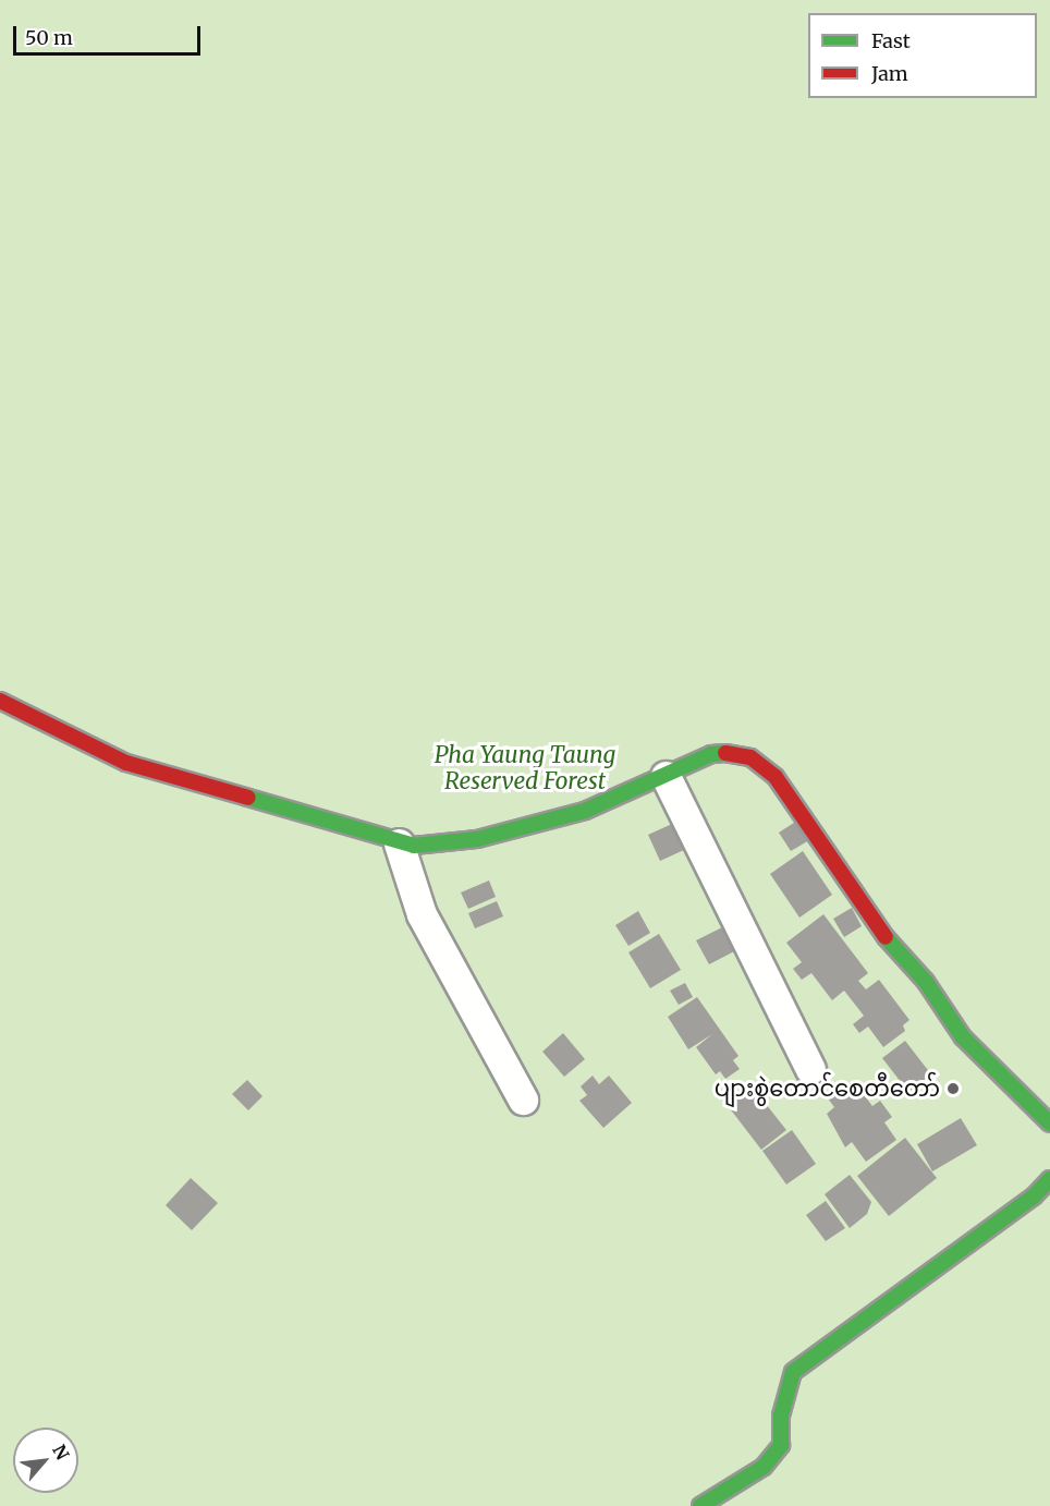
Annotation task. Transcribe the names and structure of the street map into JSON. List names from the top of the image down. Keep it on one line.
{"parks":["Pha Yaung Taung Reserved Forest"],"places":["ပျားစွဲတောင်စေတီတော်"],"legend":["Fast","Jam"],"scale_bar":"50 m","north":"top right"}
